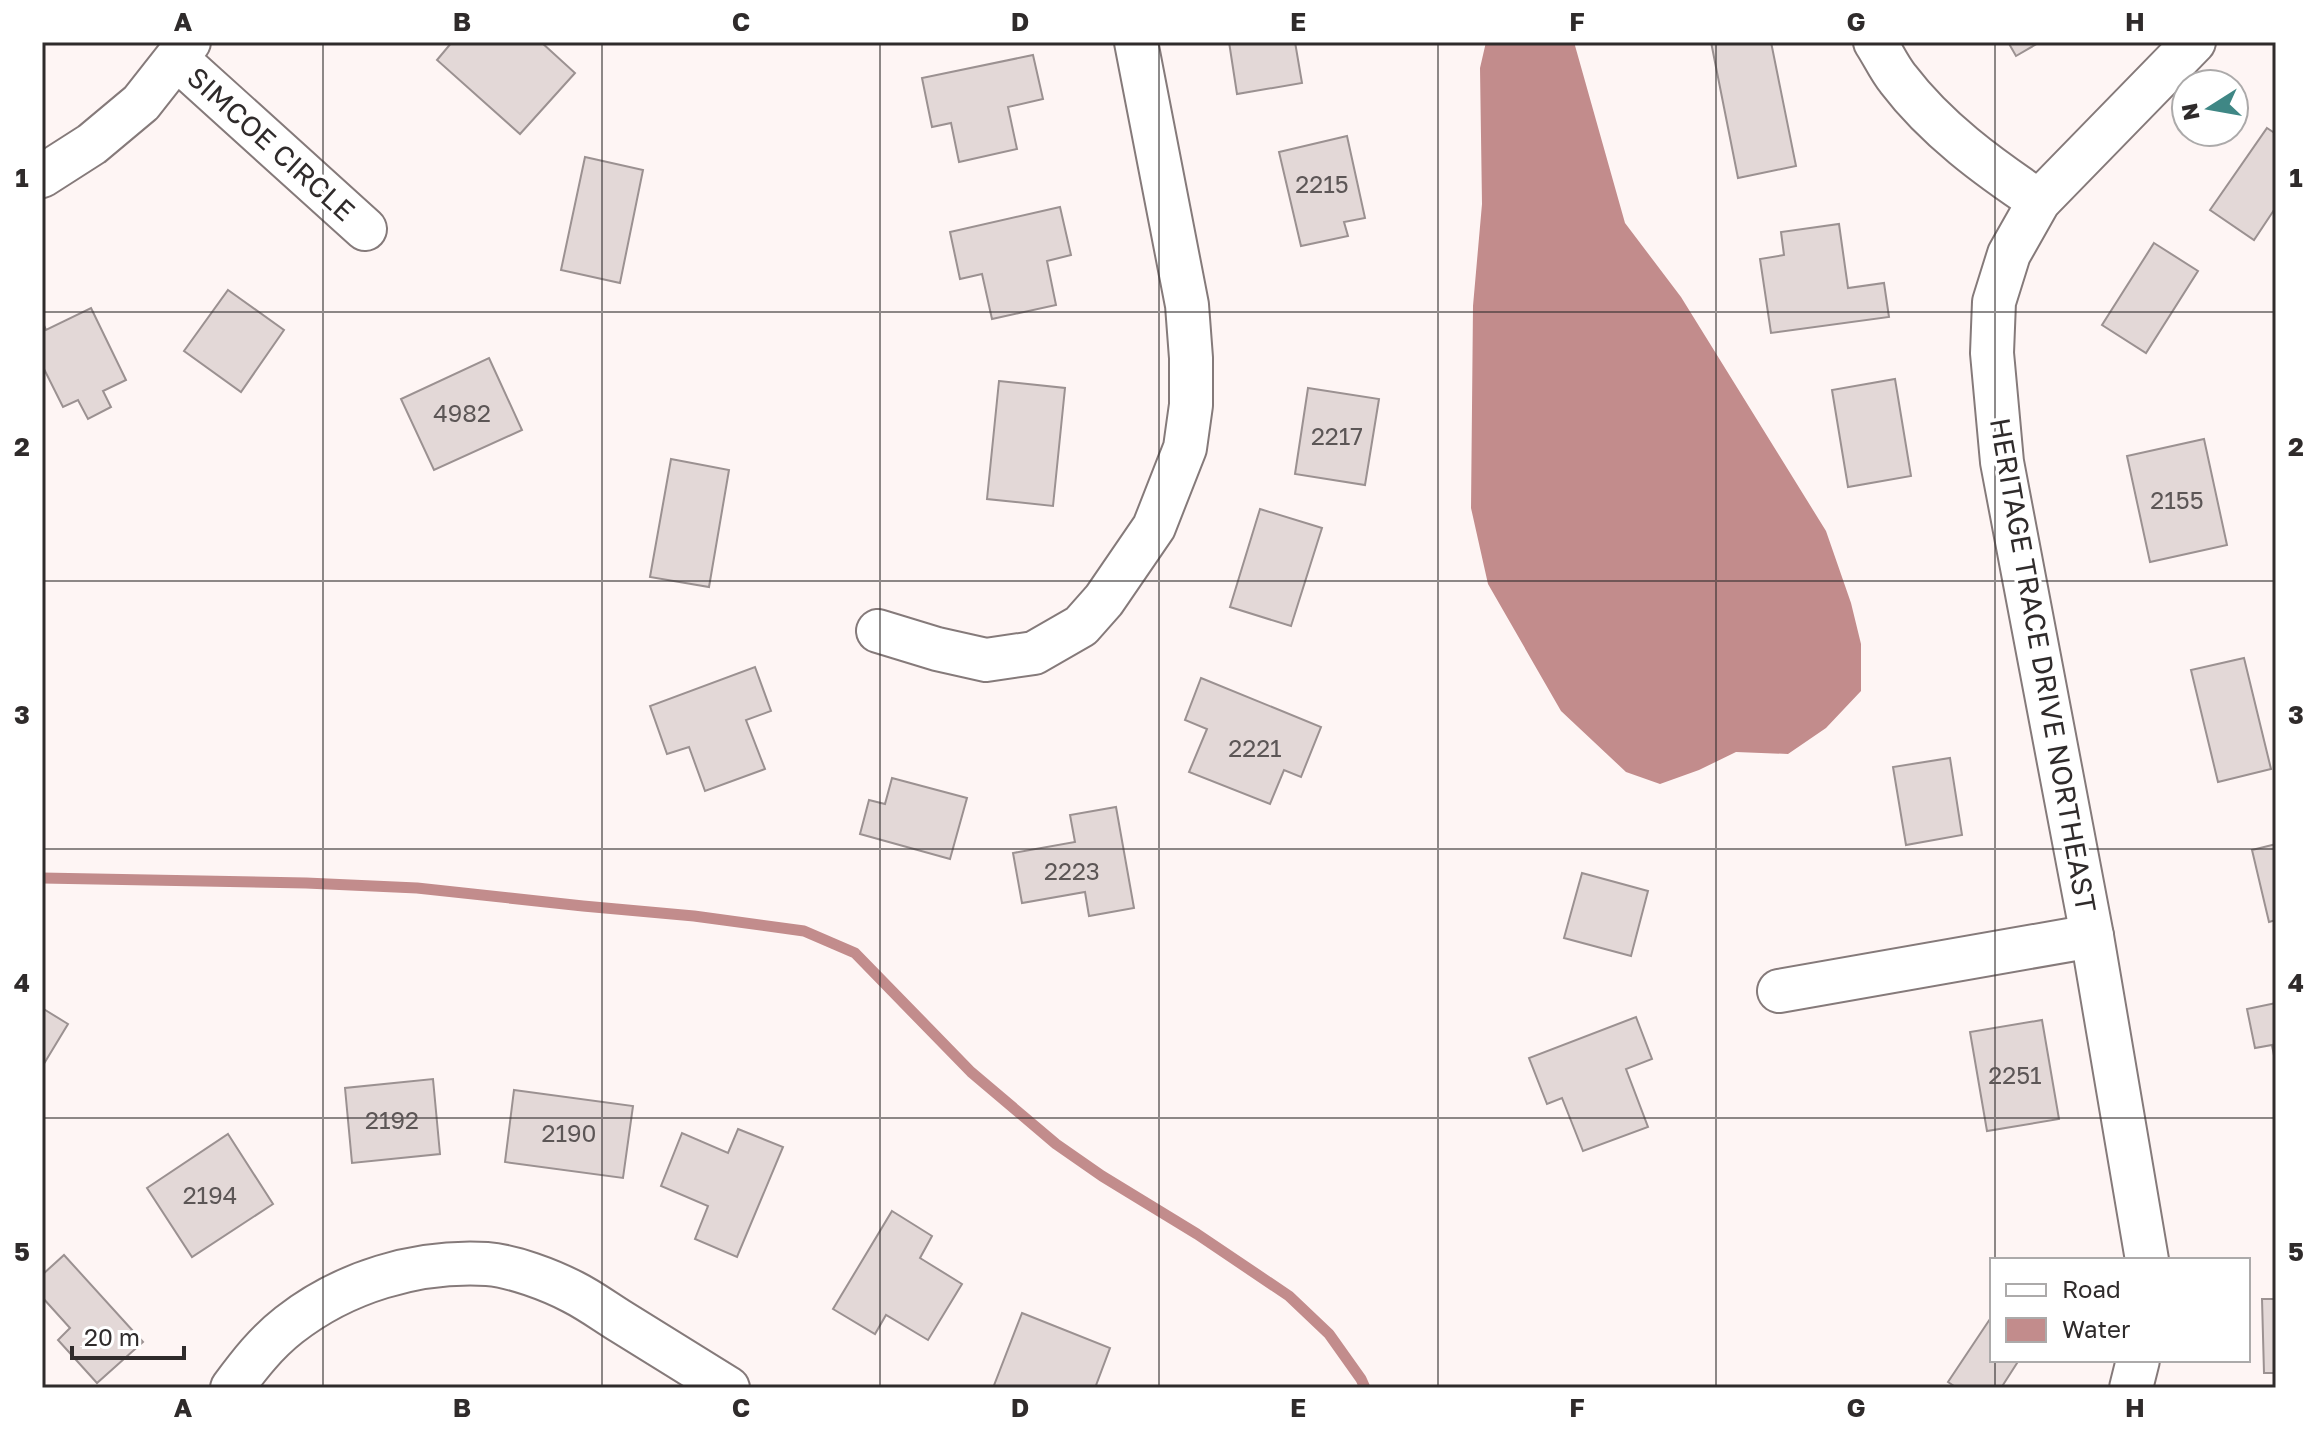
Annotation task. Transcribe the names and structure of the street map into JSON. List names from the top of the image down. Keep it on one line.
{"streets":{"street":["SIMCOE CIRCLE","HERITAGE TRACE DRIVE NORTHEAST"]},"house_numbers":["2215","4982","2217","2155","2221","2223","2251","2192","2190","2194"],"legend":["Road","Water"],"scale_bar":"20 m","north":"left","grid":{"columns":["A","B","C","D","E","F","G","H"],"rows":["1","2","3","4","5"]}}
